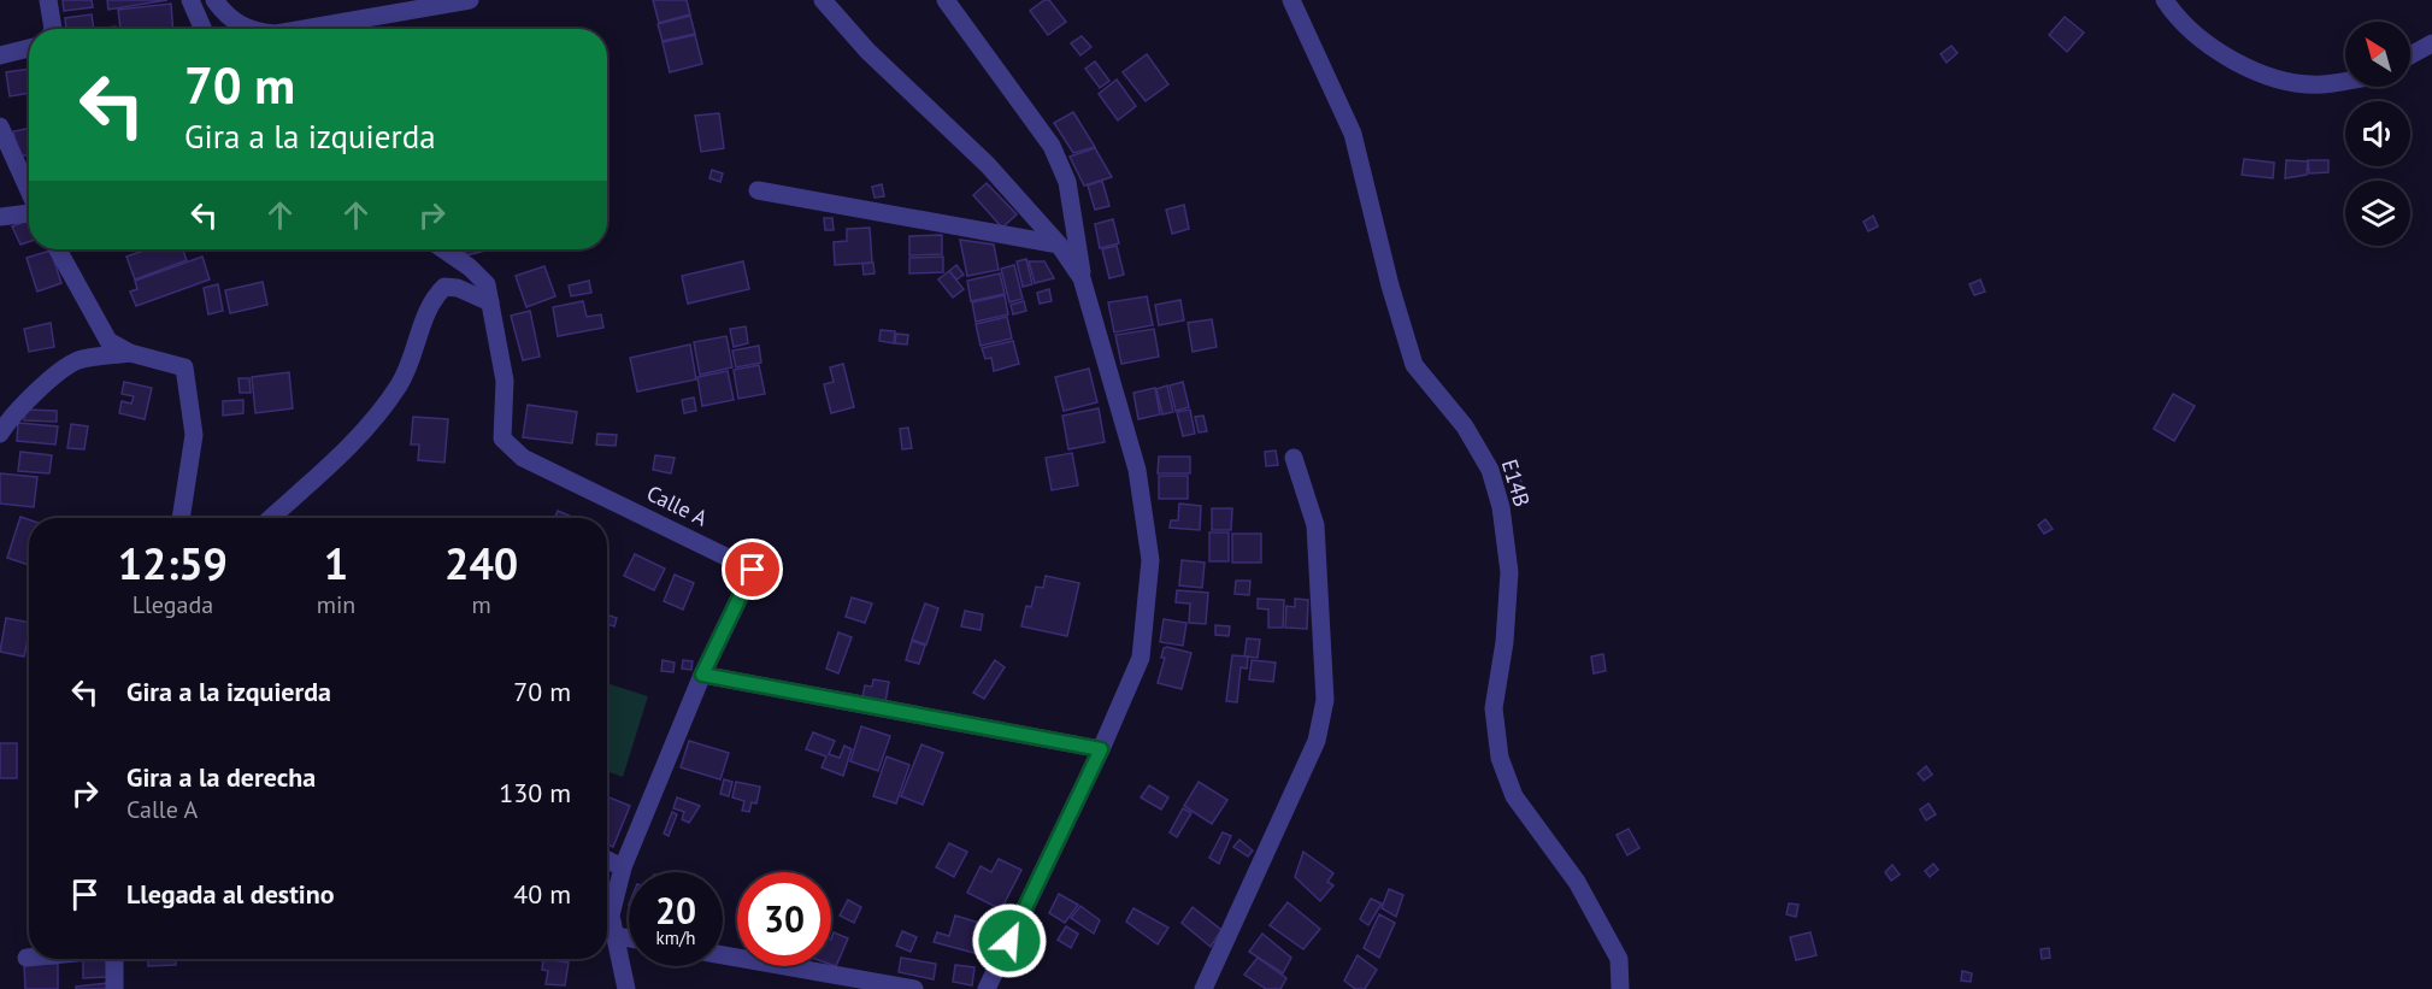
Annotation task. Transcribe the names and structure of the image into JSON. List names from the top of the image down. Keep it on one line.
{"streets":{"street":["E14B","Calle A"]},"north":"top left","page":{"turn":["70 m","Gira a la izquierda"],"eta":["12:59","Llegada","1","min","240","m"],"list":[{"name":"Gira a la izquierda","value":"70 m"},{"name":"Gira a la derecha","note":"Calle A","value":"130 m"},{"name":"Llegada al destino","value":"40 m"}],"speed":"20 km/h","limit":"30"}}
